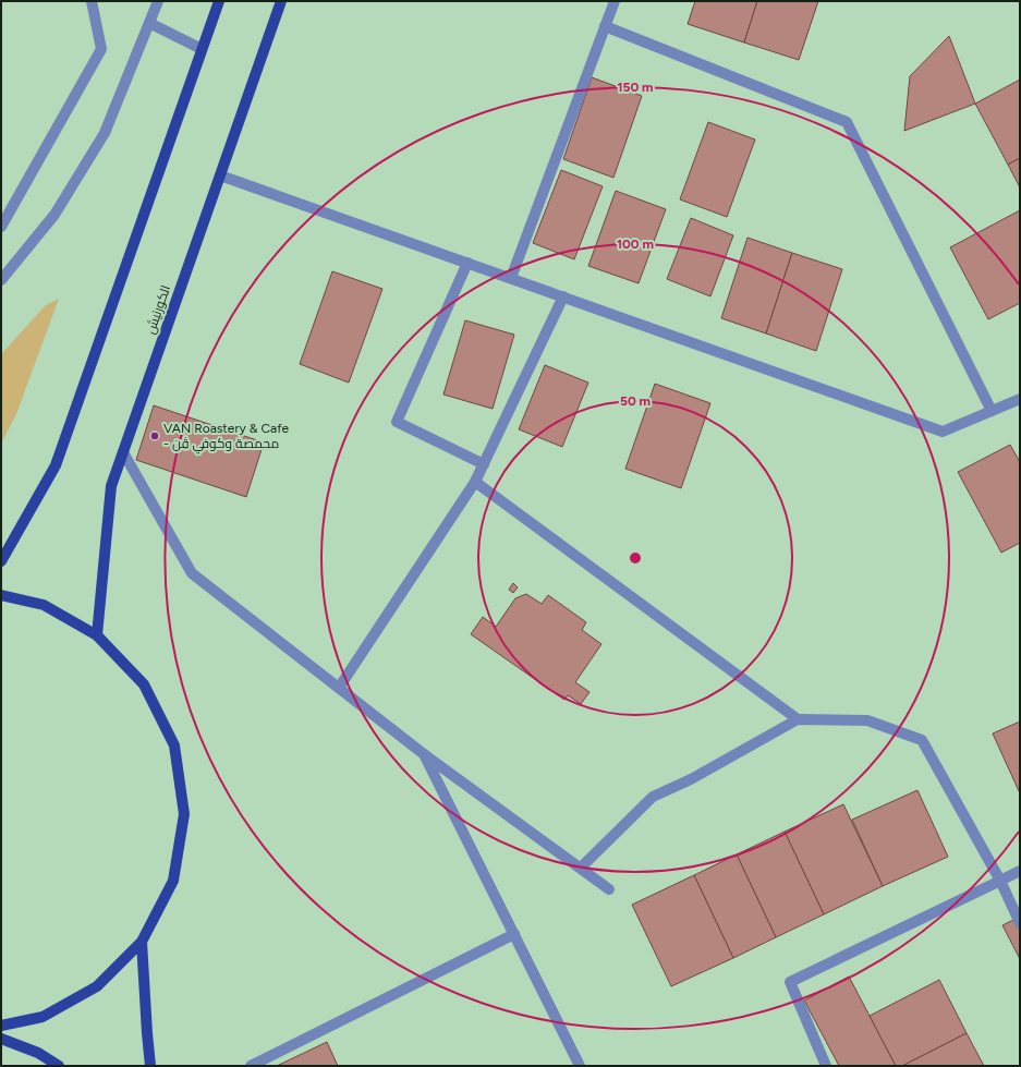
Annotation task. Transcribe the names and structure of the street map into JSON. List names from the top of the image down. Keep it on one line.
{"streets":{"main road":["الكورنيش"]},"places":["VAN Roastery & Cafe - محمصة وكوفي ڤِن"],"rings":["150 m","100 m","50 m"]}
